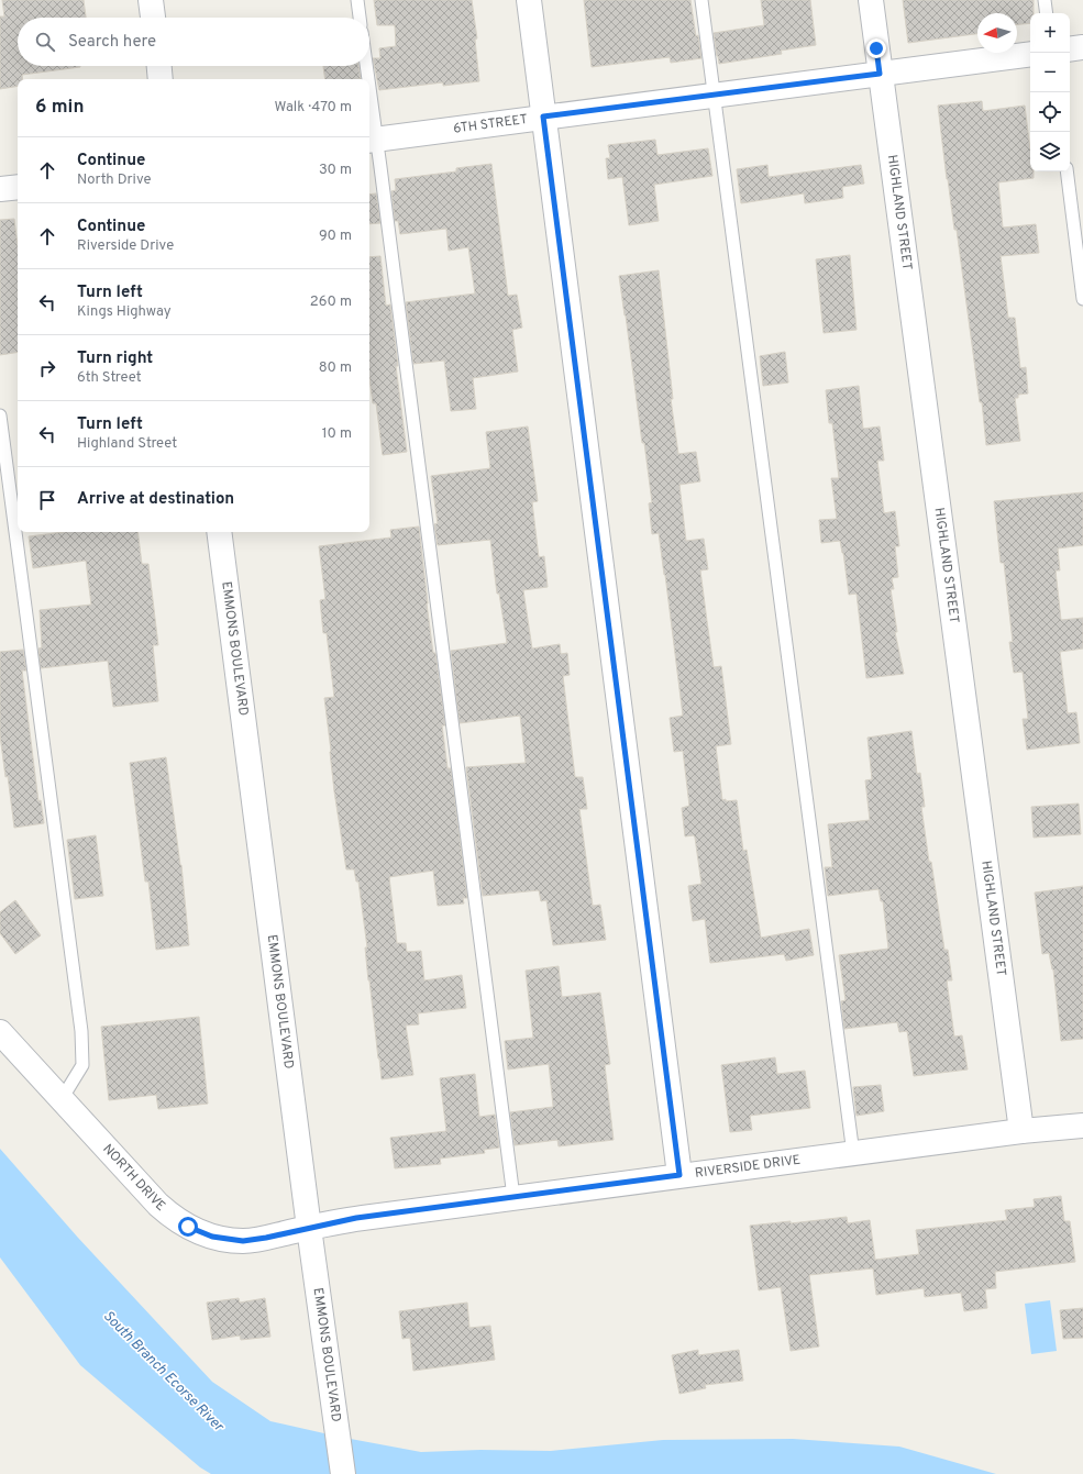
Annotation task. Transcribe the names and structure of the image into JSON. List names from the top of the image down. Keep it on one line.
{"streets":{"street":["6TH STREET","HIGHLAND STREET","EMMONS BOULEVARD","RIVERSIDE DRIVE","NORTH DRIVE"]},"crossings":[["6TH STREET","HIGHLAND STREET"],["HIGHLAND STREET","RIVERSIDE DRIVE"],["EMMONS BOULEVARD","RIVERSIDE DRIVE"],["EMMONS BOULEVARD","NORTH DRIVE"],["RIVERSIDE DRIVE","NORTH DRIVE"]],"water":["South Branch Ecorse River"],"north":"left","page":{"map_buttons":["+","−"],"search":"Search here","heading":["6 min","Walk · 470 m"],"list":[["Continue","North Drive","30 m"],["Continue","Riverside Drive","90 m"],["Turn left","Kings Highway","260 m"],["Turn right","6th Street","80 m"],["Turn left","Highland Street","10 m"],"Arrive at destination"]}}
